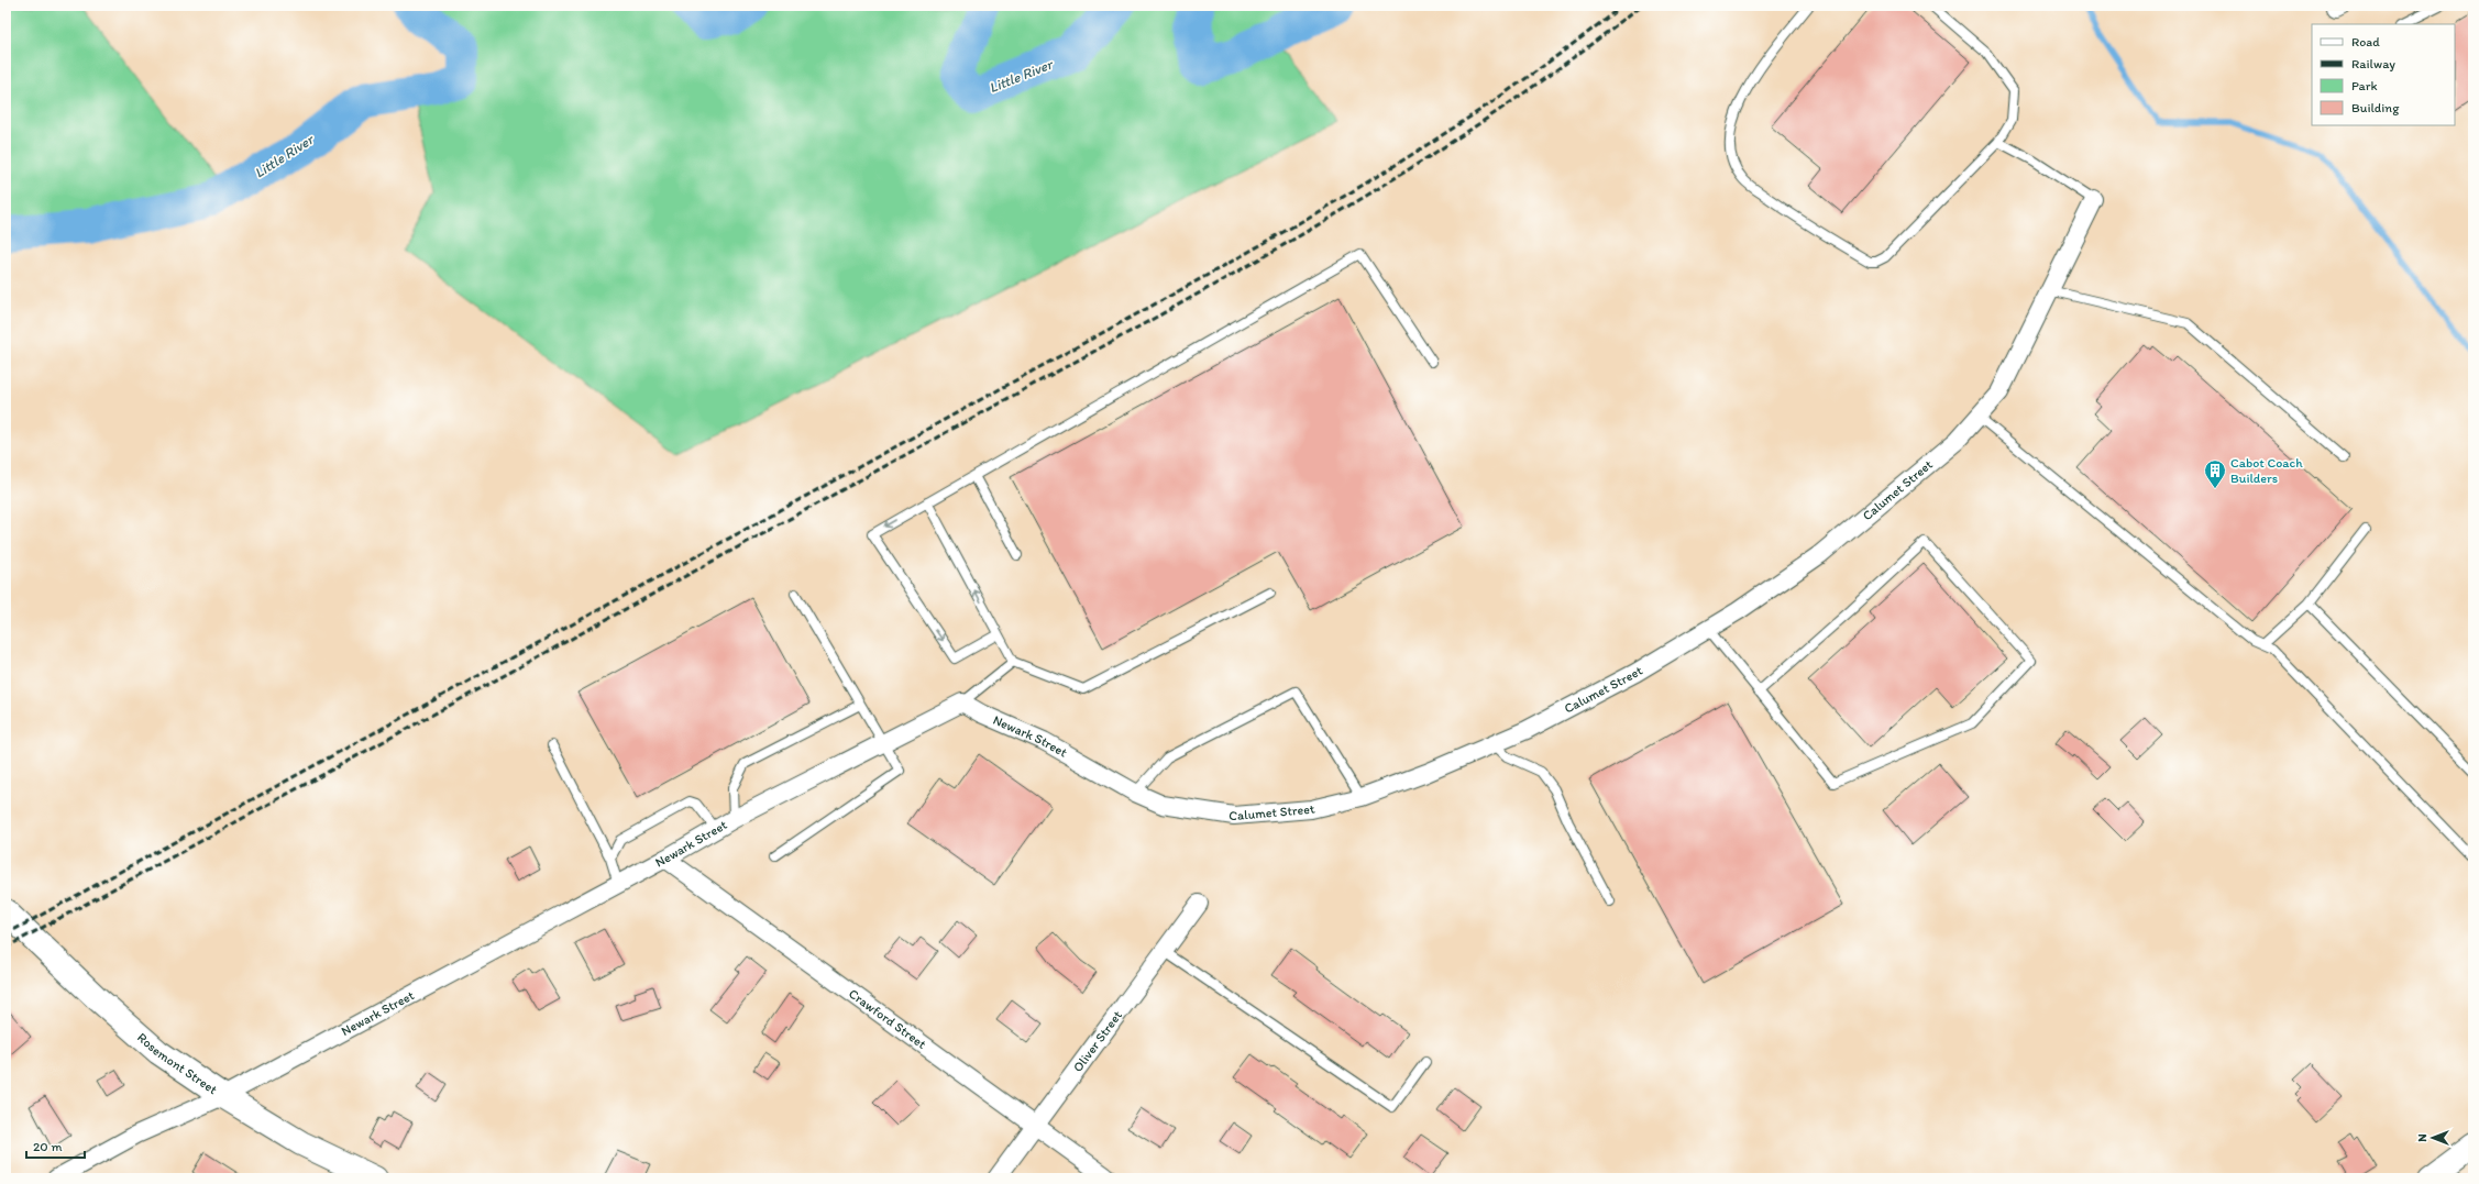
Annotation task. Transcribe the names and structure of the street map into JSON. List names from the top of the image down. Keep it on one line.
{"streets":{"main road":["Rosemont Street"],"street":["Calumet Street","Newark Street","Crawford Street","Oliver Street"]},"crossings":[["Calumet Street","Newark Street"],["Newark Street","Crawford Street"],["Newark Street","Rosemont Street"],["Crawford Street","Oliver Street"]],"water":["Little River"],"places":{"building":["Cabot Coach Builders"]},"legend":["Road","Railway","Park","Building"],"scale_bar":"20 m","north":"left"}
